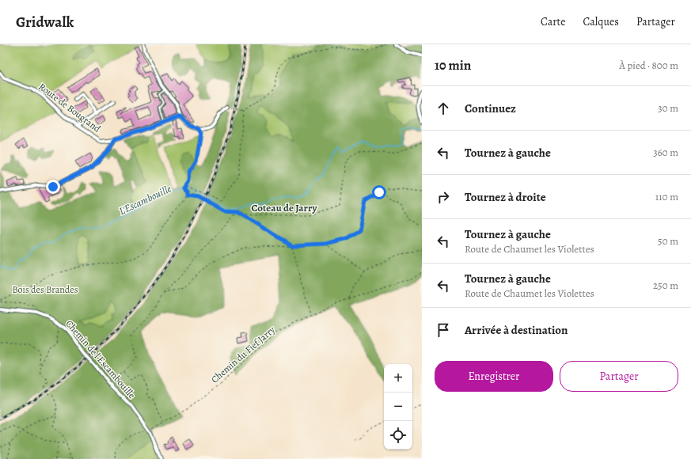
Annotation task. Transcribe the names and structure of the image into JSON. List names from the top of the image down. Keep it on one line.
{"streets":{"street":["Route de Bougrand","Chemin de l'Escambouille"],"path":["Chemin du Fief Jarry"]},"crossings":[["Chemin du Fief Jarry","Chemin de l'Escambouille"]],"districts":["Coteau de Jarry"],"water":["L'Escambouille"],"parks":["Bois des Brandes"],"page":{"header":"Gridwalk","nav":["Carte","Calques","Partager"],"heading":["10 min","À pied · 800 m"],"list":[["Continuez","30 m"],["Tournez à gauche","360 m"],["Tournez à droite","110 m"],["Tournez à gauche","Route de Chaumet les Violettes","50 m"],["Tournez à gauche","Route de Chaumet les Violettes","250 m"],"Arrivée à destination"],"buttons":["Enregistrer","Partager"],"map_buttons":["+","−"]}}
